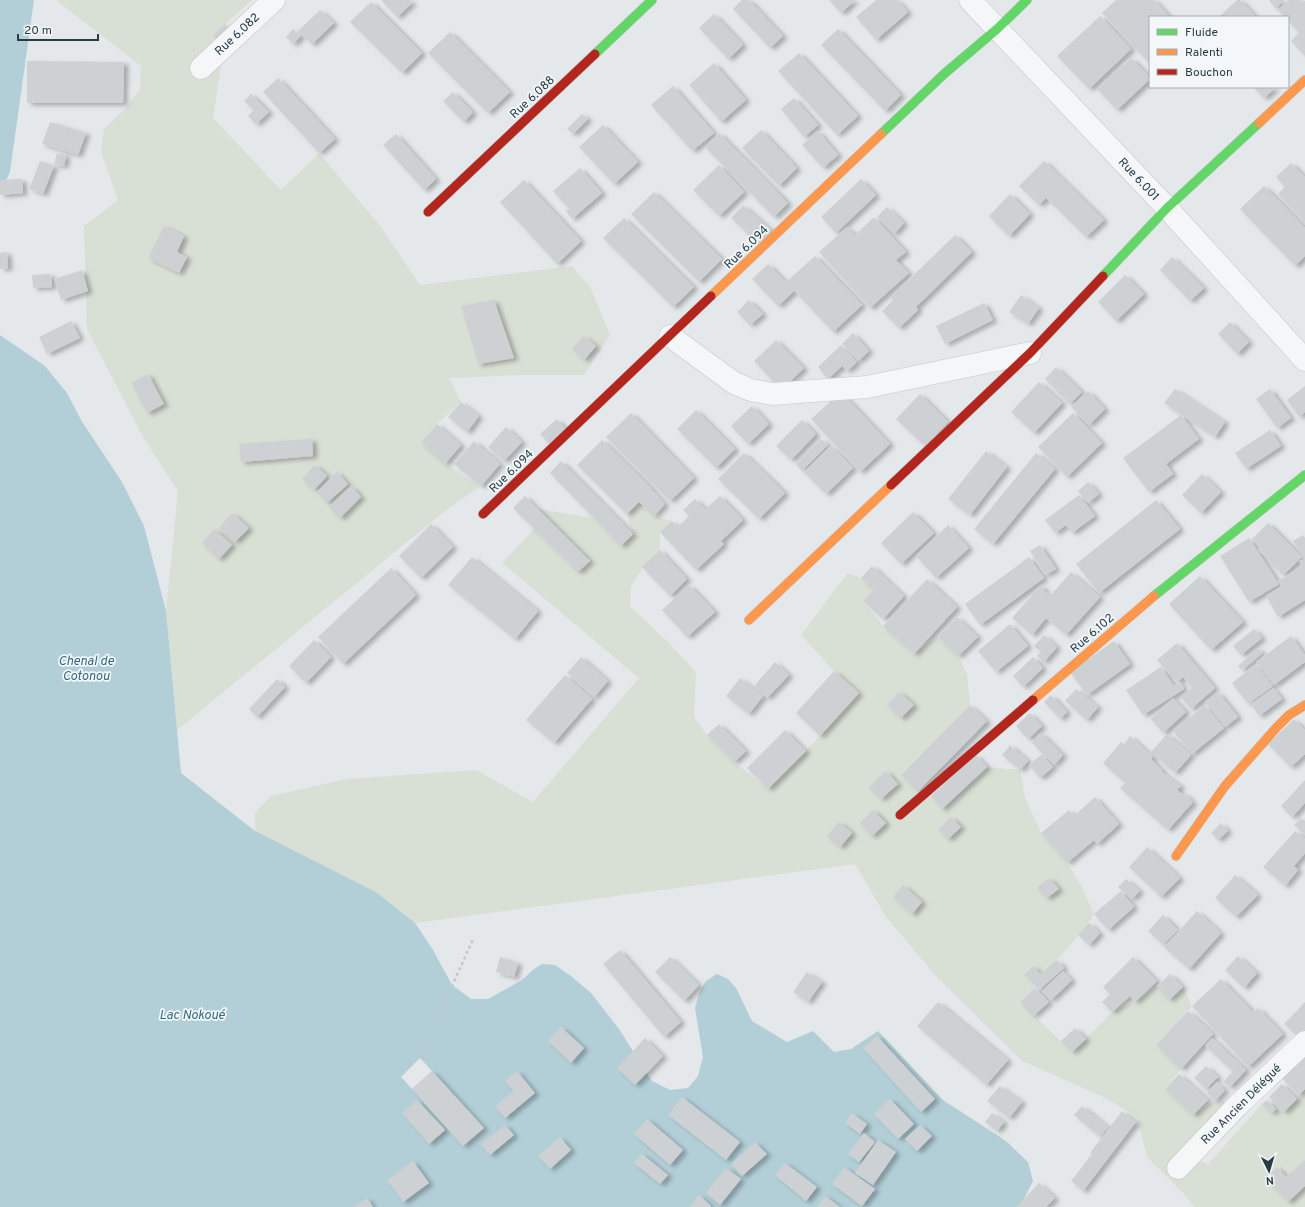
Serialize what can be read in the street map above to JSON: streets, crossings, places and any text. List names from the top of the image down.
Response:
{
  "streets": {
    "street": [
      "Rue 6.082",
      "Rue 6.088",
      "Rue 6.001",
      "Rue 6.094",
      "Rue 6.102",
      "Rue Ancien Délégué"
    ]
  },
  "crossings": [
    ["Rue 6.001", "Rue 6.094"]
  ],
  "water": ["Chenal de Cotonou", "Lac Nokoué"],
  "legend": ["Fluide", "Ralenti", "Bouchon"],
  "scale_bar": "20 m",
  "north": "bottom"
}
